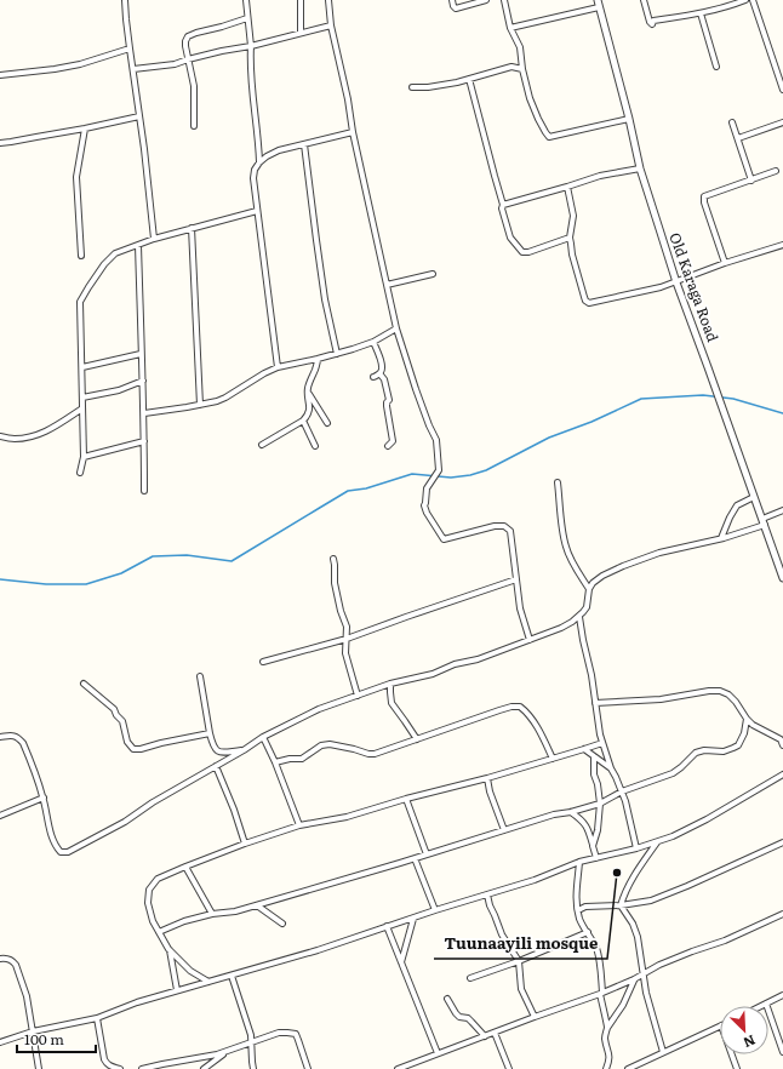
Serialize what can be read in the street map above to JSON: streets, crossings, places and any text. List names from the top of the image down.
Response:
{
  "streets": {
    "street": ["Old Karaga Road"]
  },
  "places": ["Tuunaayili mosque"],
  "scale_bar": "100 m",
  "north": "bottom right"
}
